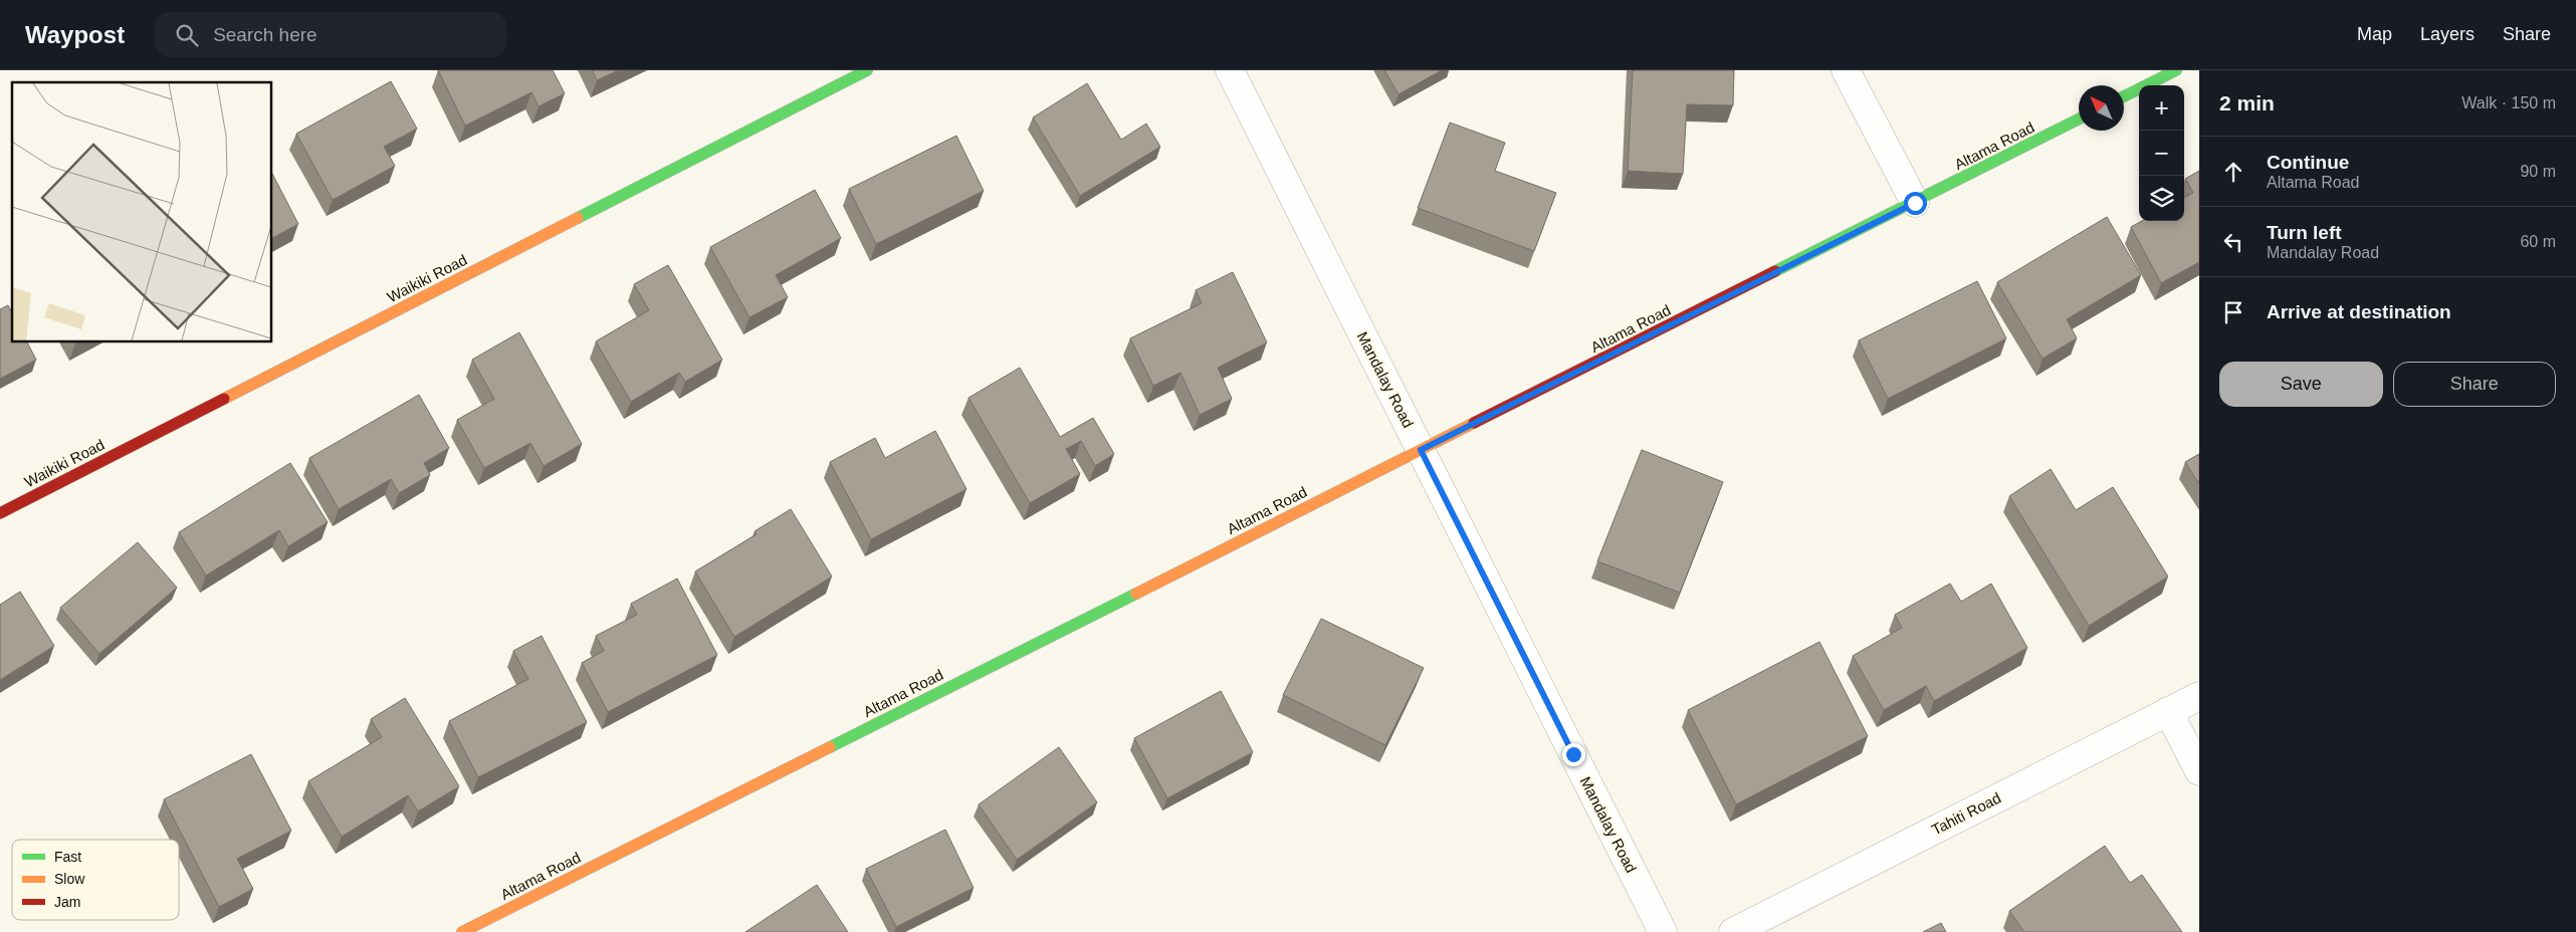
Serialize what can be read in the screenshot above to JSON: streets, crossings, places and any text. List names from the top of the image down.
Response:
{
  "streets": {
    "street": [
      "Altama Road",
      "Waikiki Road",
      "Mandalay Road",
      "Tahiti Road"
    ]
  },
  "crossings": [
    ["Altama Road", "Mandalay Road"]
  ],
  "legend": ["Fast", "Slow", "Jam"],
  "north": "top left",
  "page": {
    "header": "Waypost",
    "search": "Search here",
    "nav": ["Map", "Layers", "Share"],
    "heading": ["2 min", "Walk · 150 m"],
    "map_buttons": ["+", "−"],
    "list": [
      ["Continue", "Altama Road", "90 m"],
      ["Turn left", "Mandalay Road", "60 m"],
      "Arrive at destination"
    ],
    "buttons": ["Save", "Share"]
  }
}
